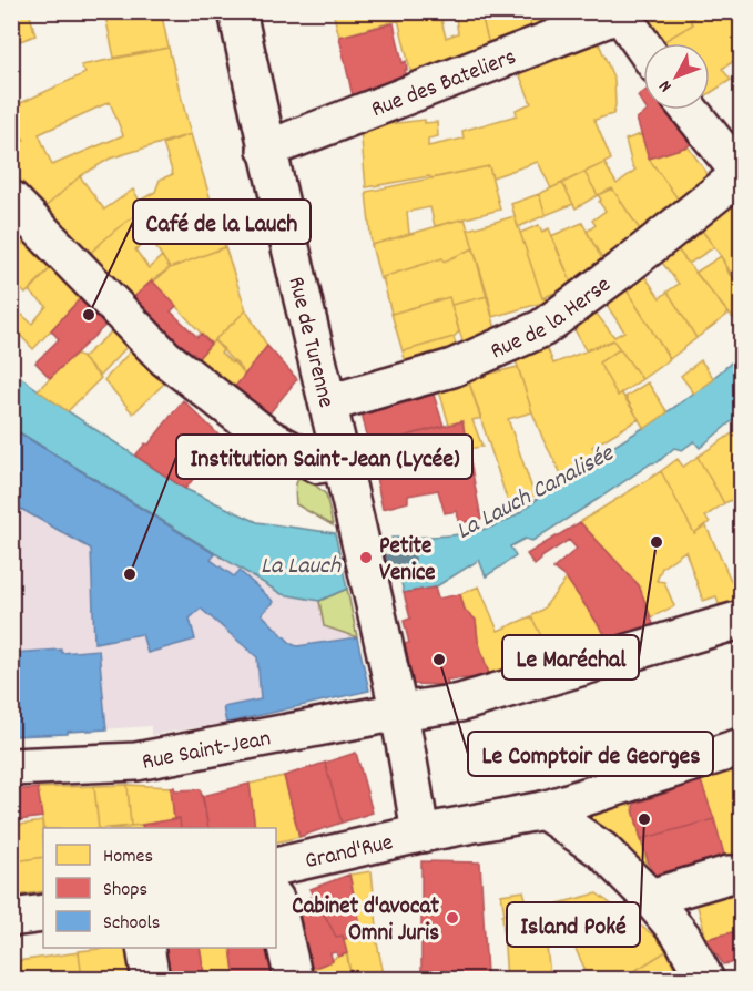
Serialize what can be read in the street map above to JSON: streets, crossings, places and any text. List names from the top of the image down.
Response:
{
  "streets": {
    "street": [
      "Rue des Bateliers",
      "Rue de la Herse",
      "Rue de Turenne",
      "Rue Saint-Jean",
      "Grand'Rue"
    ]
  },
  "crossings": [
    ["Rue des Bateliers", "Rue de Turenne"],
    ["Rue de la Herse", "Rue de Turenne"],
    ["Rue de Turenne", "Rue Saint-Jean"],
    ["Rue de Turenne", "Grand'Rue"]
  ],
  "water": ["La Lauch Canalisée", "La Lauch"],
  "places": [
    "Café de la Lauch",
    "Le Maréchal",
    "Petite Venice",
    "Institution Saint-Jean (Lycée)",
    "Le Comptoir de Georges",
    "Island Poké",
    "Cabinet d'avocat Omni Juris"
  ],
  "legend": ["Homes", "Shops", "Schools"],
  "north": "bottom left"
}
